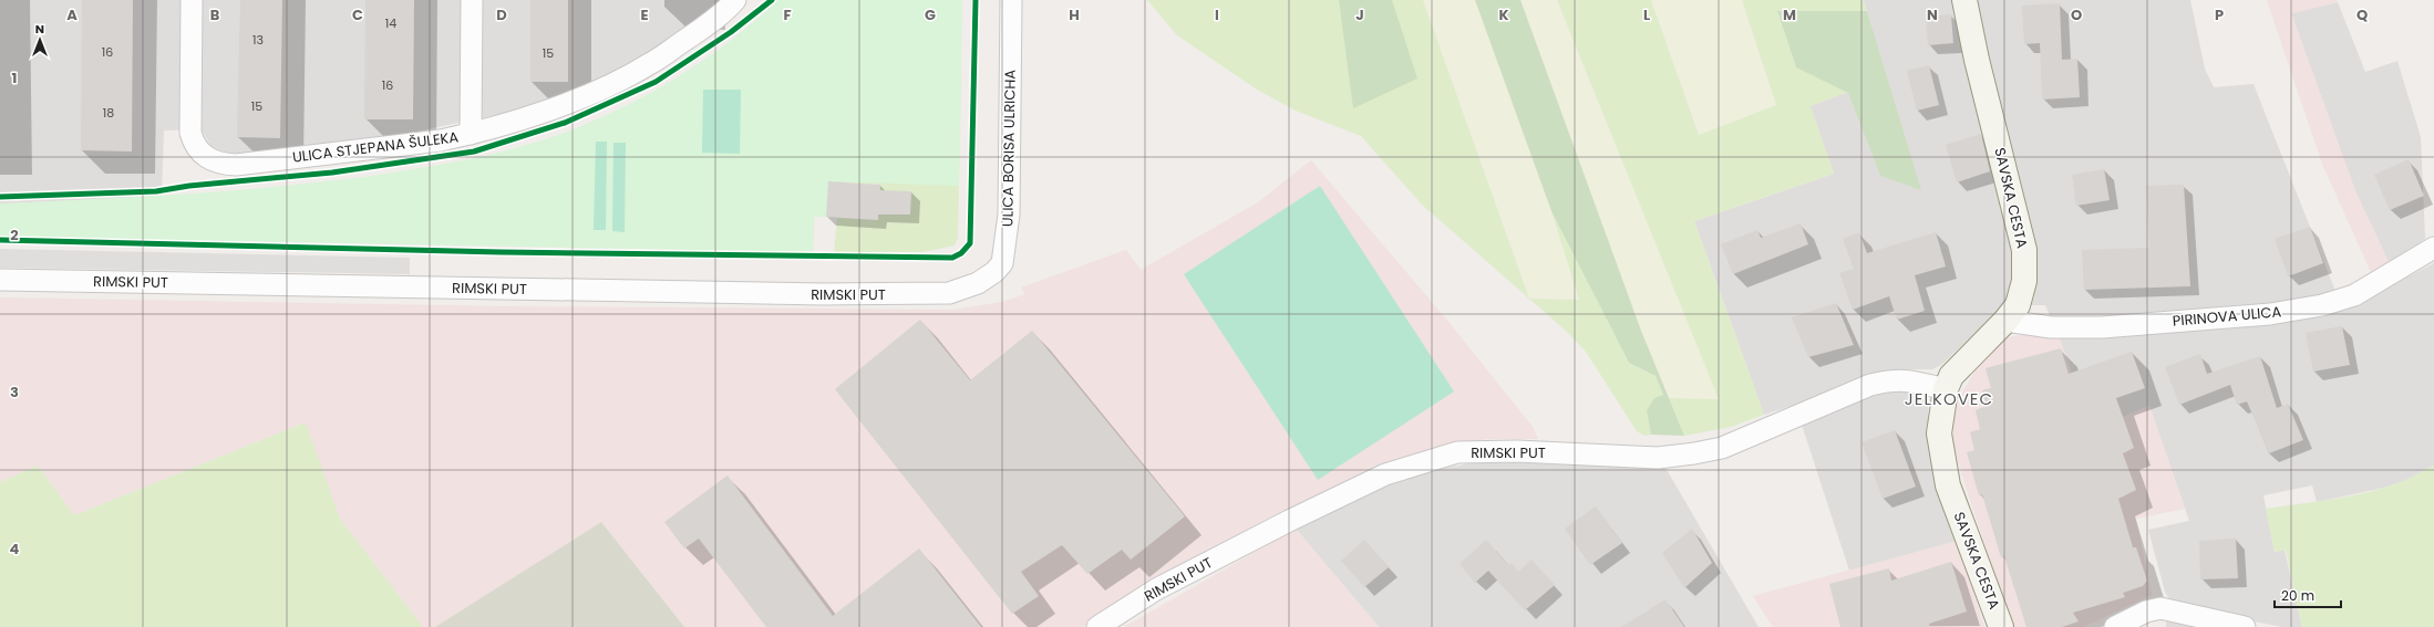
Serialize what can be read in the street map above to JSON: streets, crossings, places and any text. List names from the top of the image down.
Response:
{
  "streets": {
    "street": [
      "ULICA STJEPANA ŠULEKA",
      "ULICA BORISA ULRICHA",
      "SAVSKA CESTA",
      "RIMSKI PUT",
      "PIRINOVA ULICA"
    ]
  },
  "crossings": [
    ["ULICA BORISA ULRICHA", "RIMSKI PUT"],
    ["SAVSKA CESTA", "RIMSKI PUT"],
    ["SAVSKA CESTA", "PIRINOVA ULICA"]
  ],
  "districts": ["JELKOVEC"],
  "house_numbers": [
    "14",
    "13",
    "16",
    "15",
    "16",
    "15",
    "18"
  ],
  "scale_bar": "20 m",
  "north": "top",
  "grid": {
    "columns": [
      "A",
      "B",
      "C",
      "D",
      "E",
      "F",
      "G",
      "H",
      "I",
      "J",
      "K",
      "L",
      "M",
      "N",
      "O",
      "P",
      "Q"
    ],
    "rows": [
      "1",
      "2",
      "3",
      "4"
    ]
  }
}
